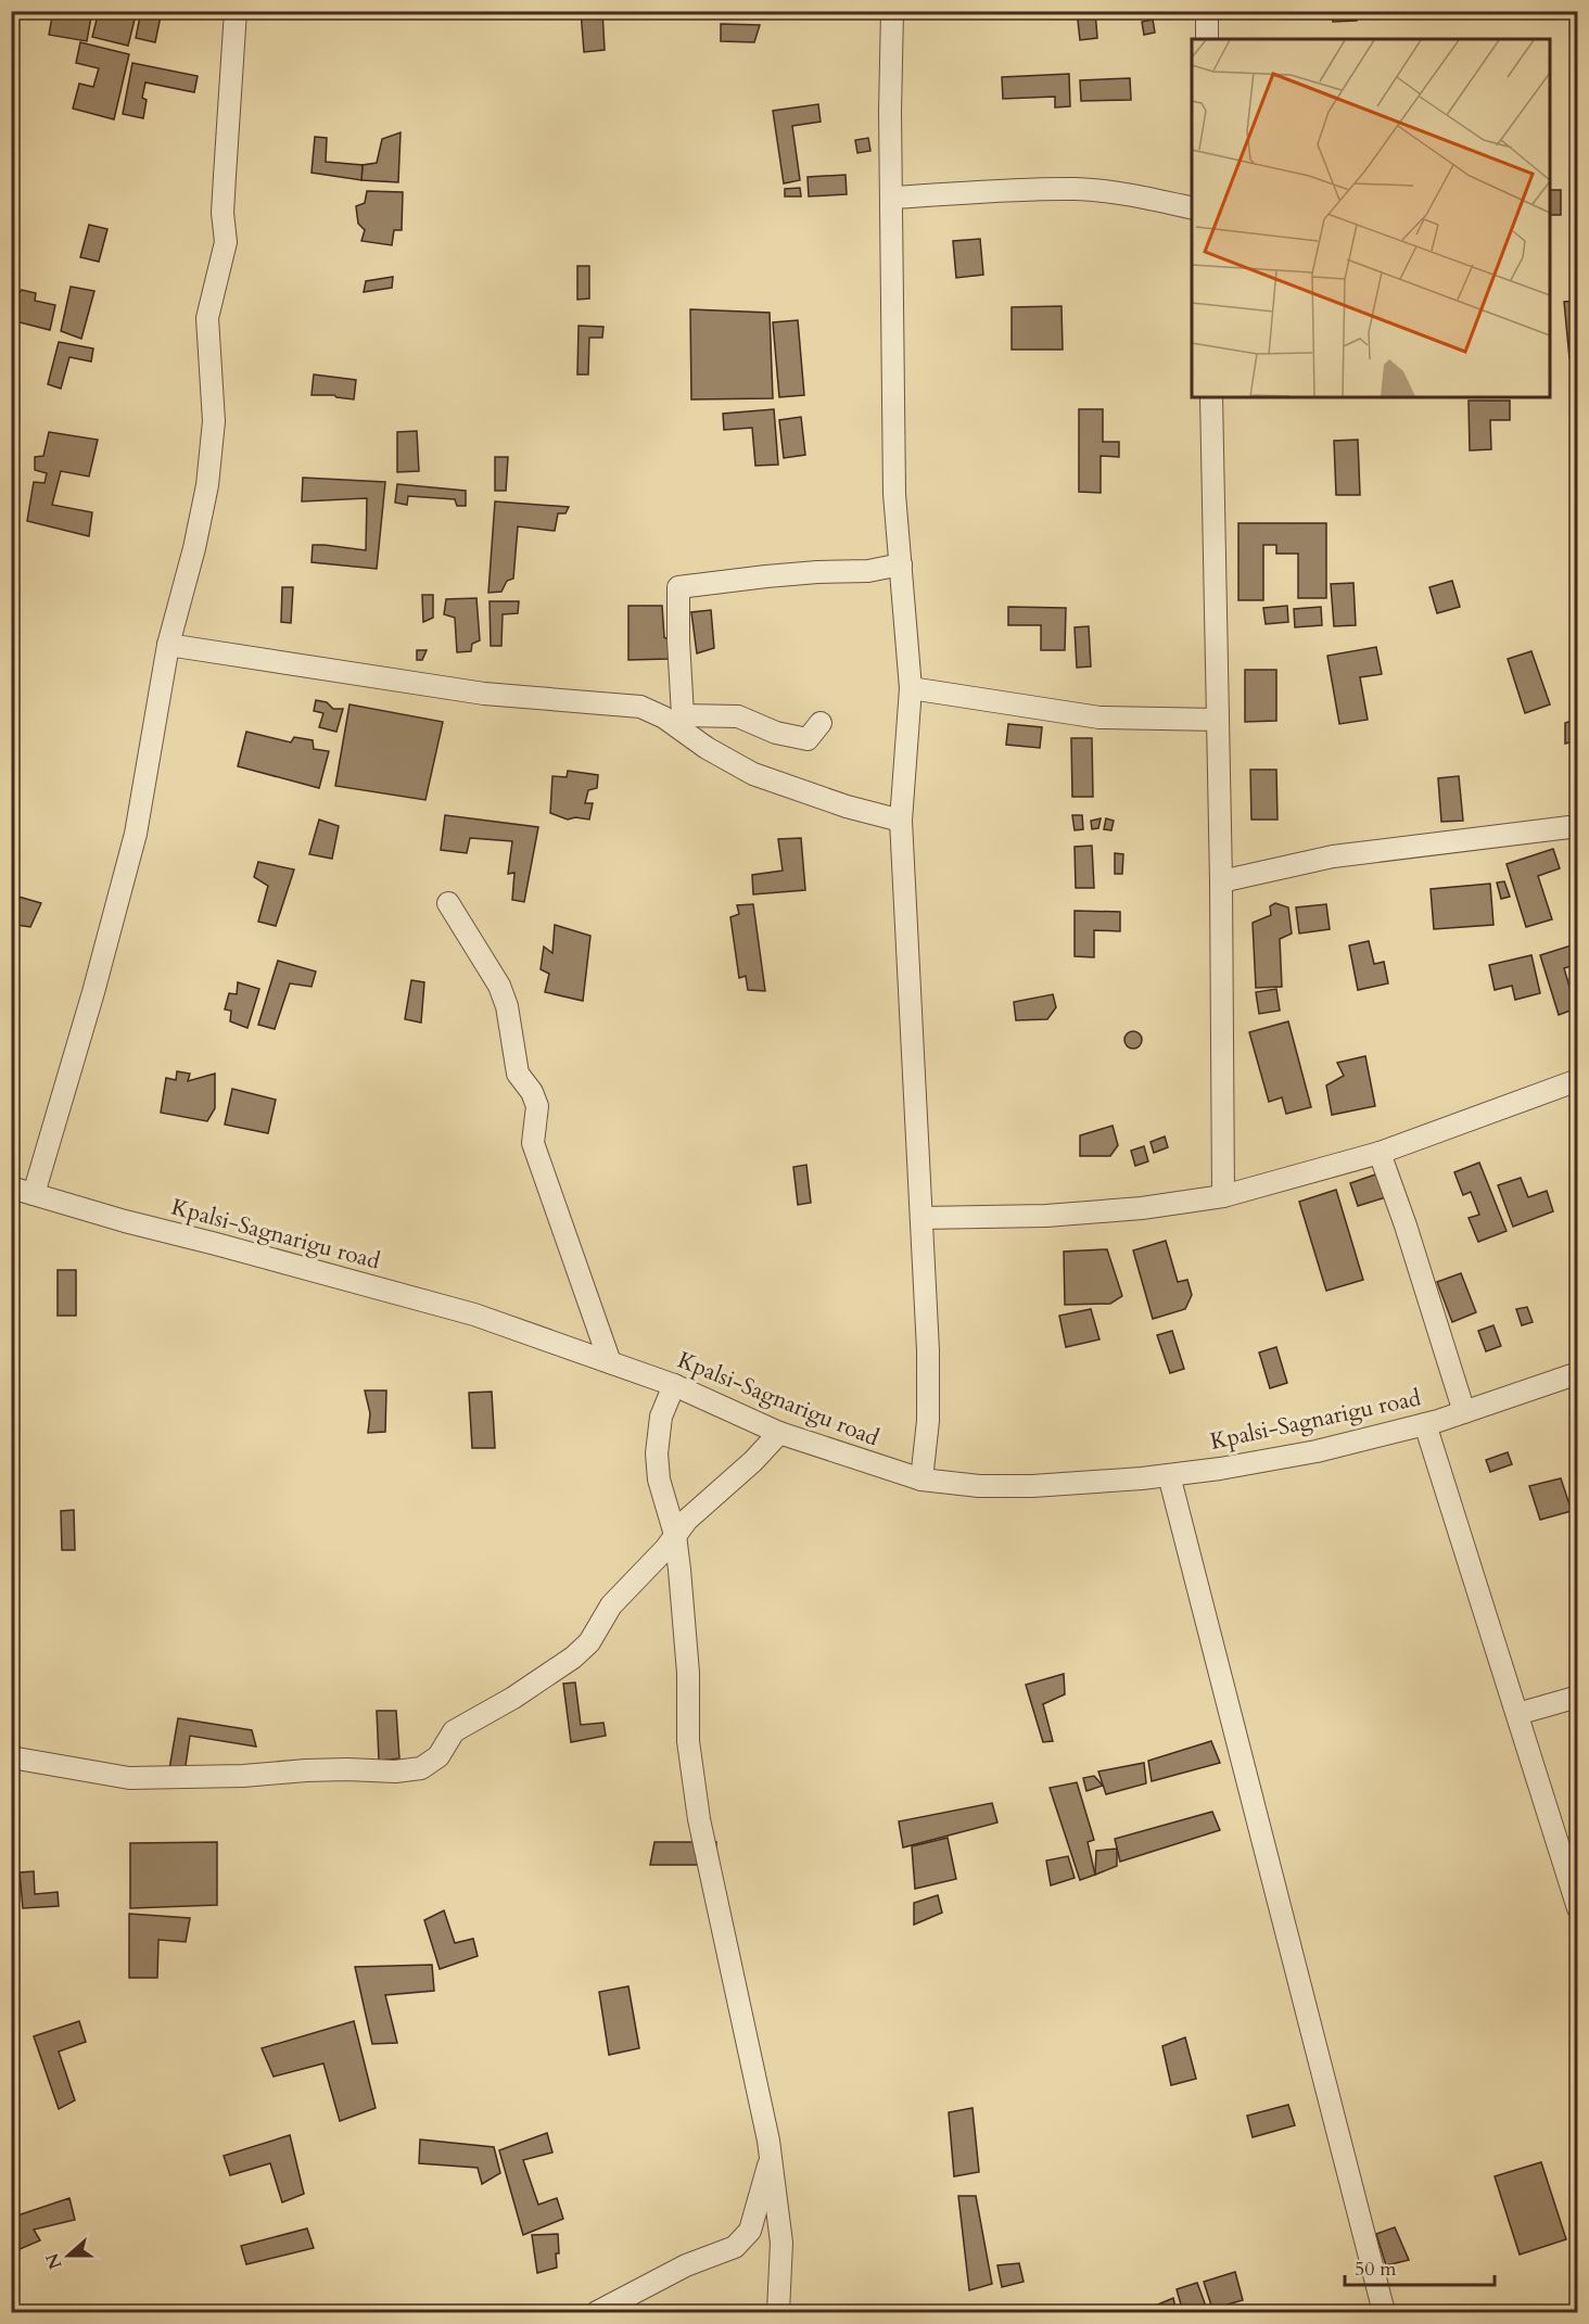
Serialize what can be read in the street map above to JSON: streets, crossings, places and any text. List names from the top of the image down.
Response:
{
  "streets": {
    "street": ["Kpalsi-Sagnarigu road"]
  },
  "scale_bar": "50 m",
  "north": "left"
}
